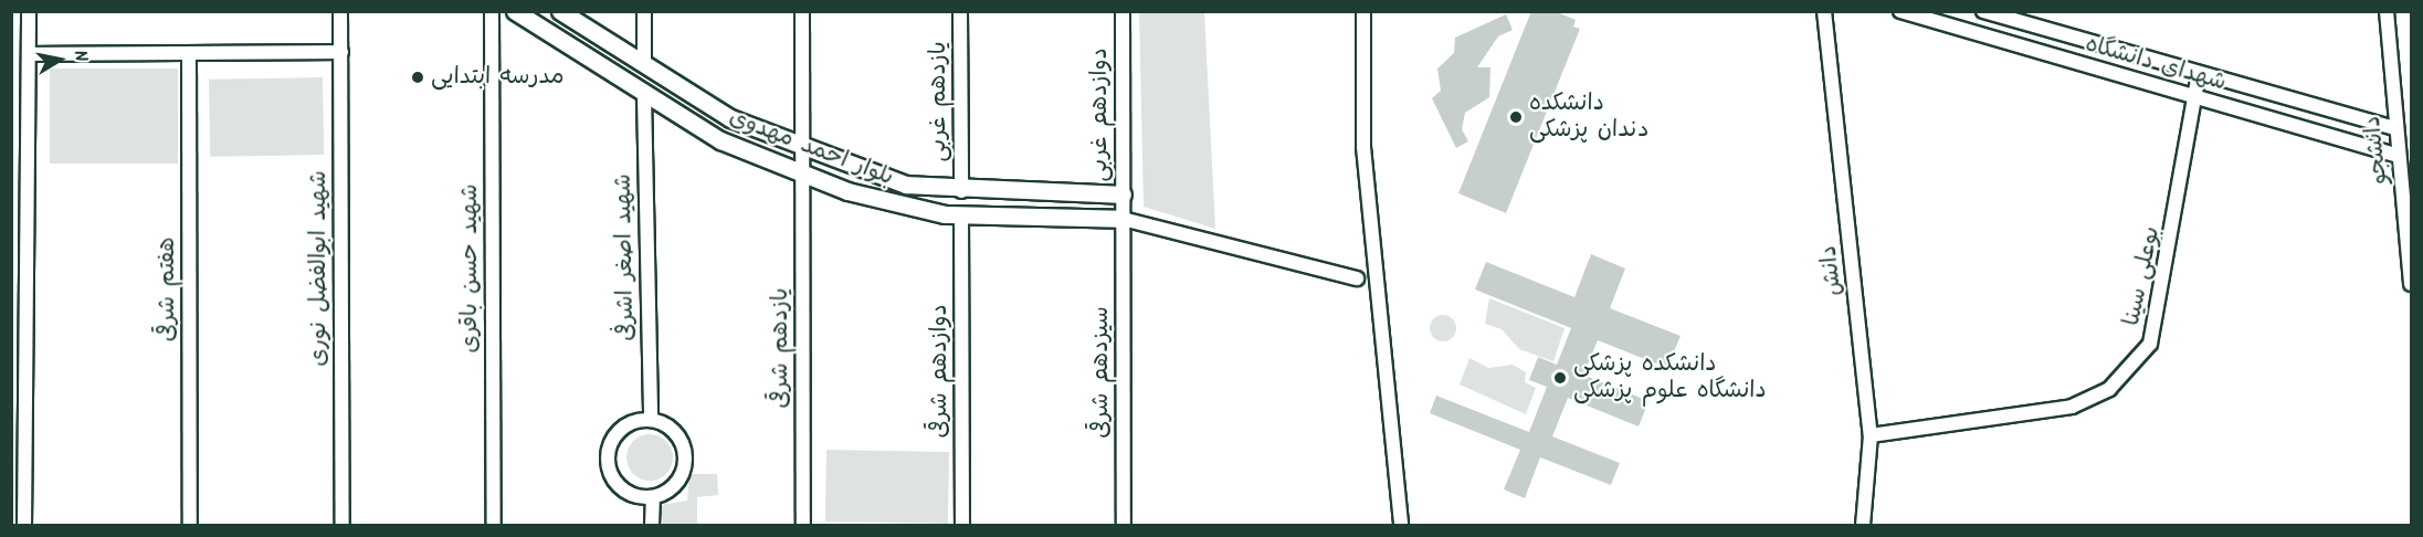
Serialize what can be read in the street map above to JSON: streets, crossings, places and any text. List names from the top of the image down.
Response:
{
  "streets": {
    "main road": ["بلوار احمد مهدوی"],
    "street": [
      "شهدای دانشگاه",
      "یازدهم غربی",
      "دوازدهم غربی",
      "دانشجو",
      "شهید اصغر اشرفی",
      "شهید ابوالفضل نوری",
      "شهید حسن باقری",
      "دانش",
      "بوعلی سینا",
      "هفتم شرقی",
      "یازدهم شرقی",
      "دوازدهم شرقی",
      "سیزدهم شرقی"
    ]
  },
  "crossings": [
    ["شهدای دانشگاه", "دانشجو"],
    ["شهدای دانشگاه", "بوعلی سینا"],
    ["یازدهم غربی", "بلوار احمد مهدوی"],
    ["دوازدهم غربی", "بلوار احمد مهدوی"],
    ["دوازدهم غربی", "سیزدهم شرقی"],
    ["بلوار احمد مهدوی", "شهید اصغر اشرفی"],
    ["بلوار احمد مهدوی", "یازدهم شرقی"],
    ["بلوار احمد مهدوی", "دوازدهم شرقی"],
    ["بلوار احمد مهدوی", "سیزدهم شرقی"],
    ["دانش", "بوعلی سینا"]
  ],
  "places": ["مدرسه ابتدایی", "دانشکده دندان پزشکی", "دانشکده پزشکی دانشگاه علوم پزشکی"],
  "north": "right"
}
